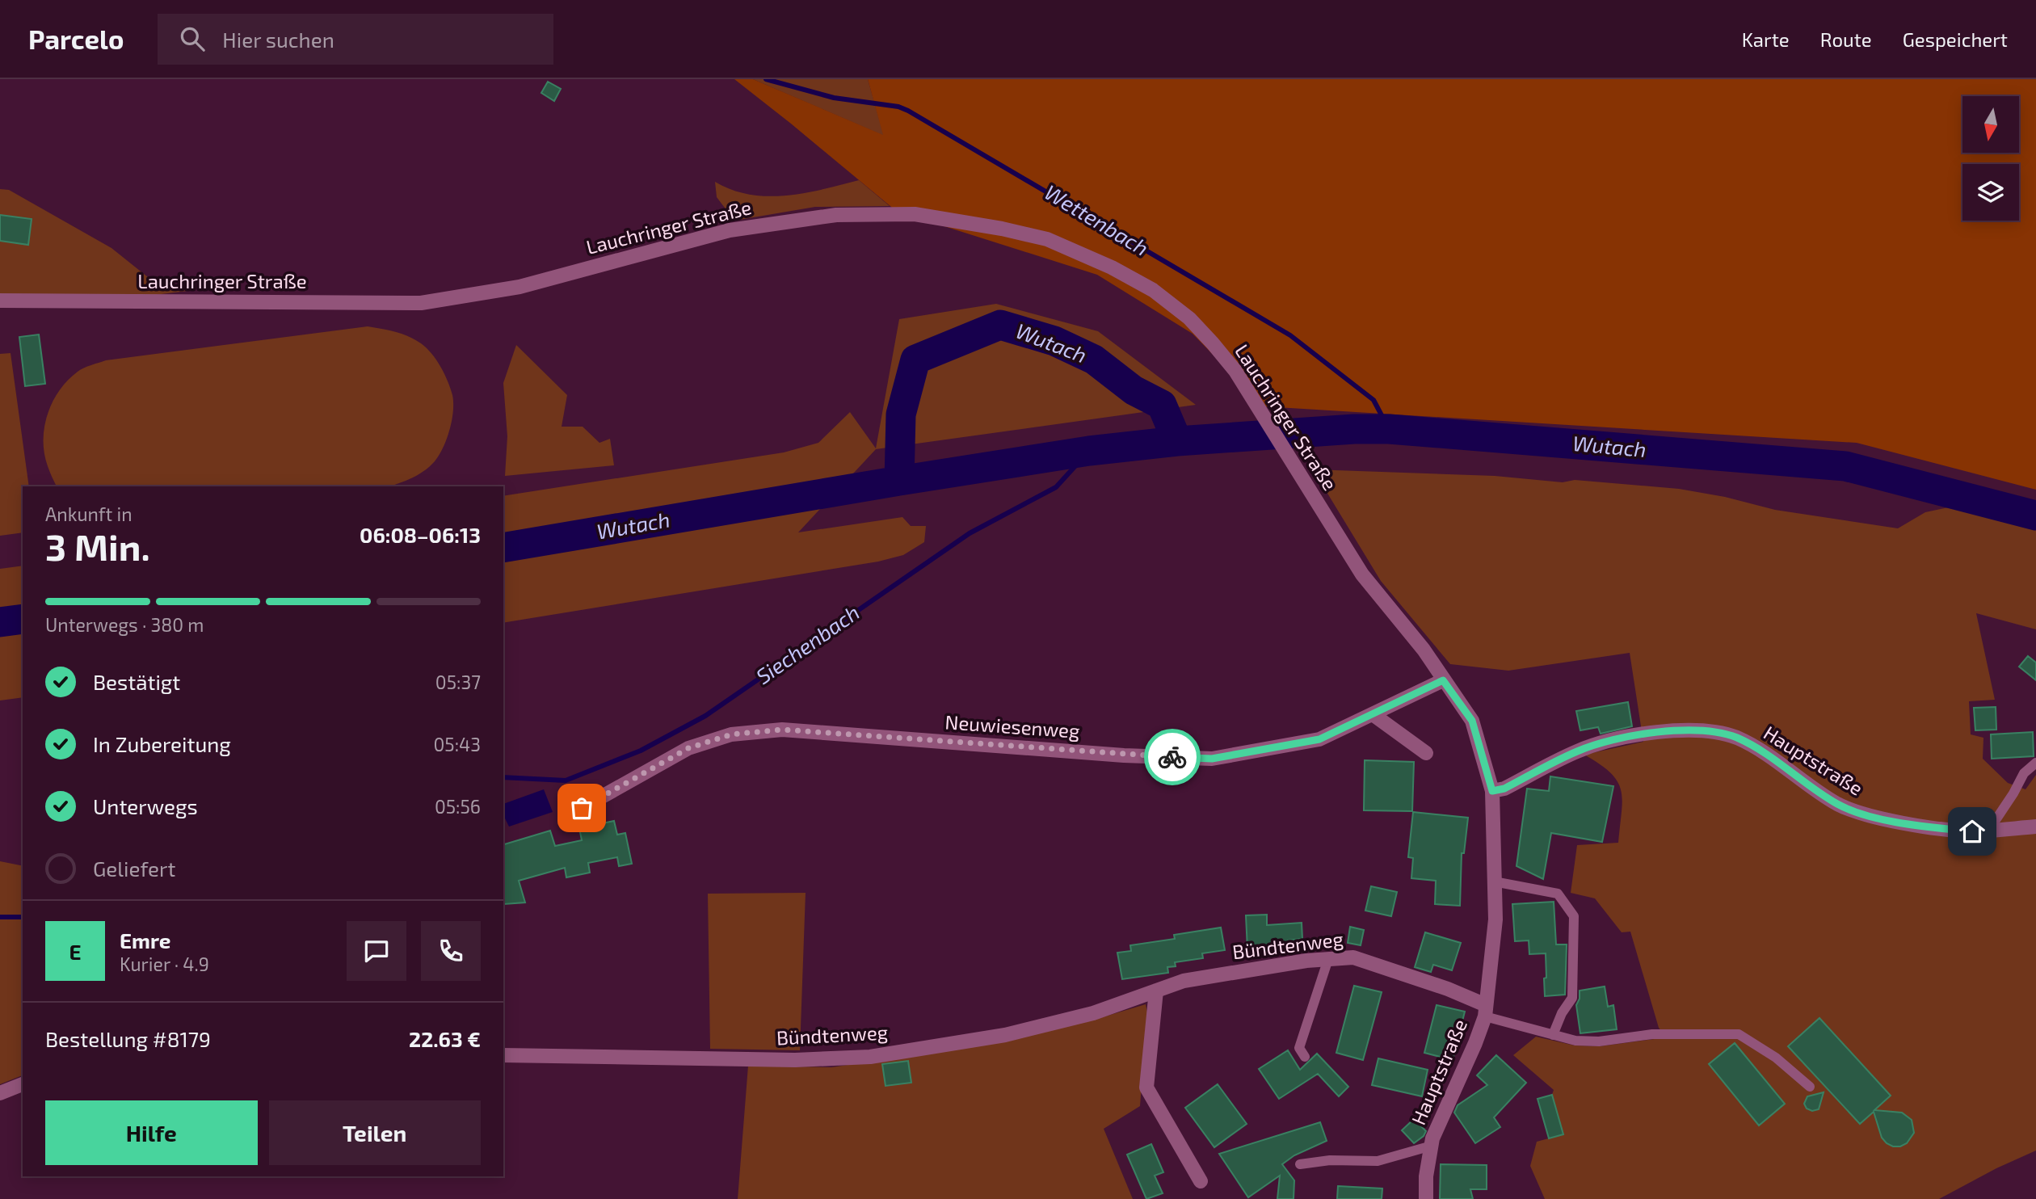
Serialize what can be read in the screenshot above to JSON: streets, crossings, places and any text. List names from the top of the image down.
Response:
{
  "streets": {
    "street": [
      "Lauchringer Straße",
      "Neuwiesenweg",
      "Hauptstraße",
      "Bündtenweg"
    ]
  },
  "crossings": [
    ["Lauchringer Straße", "Neuwiesenweg"],
    ["Lauchringer Straße", "Hauptstraße"],
    ["Neuwiesenweg", "Hauptstraße"],
    ["Hauptstraße", "Bündtenweg"]
  ],
  "water": ["Wettenbach", "Wutach", "Siechenbach"],
  "north": "bottom",
  "page": {
    "header": "Parcelo",
    "search": "Hier suchen",
    "nav": ["Karte", "Route", "Gespeichert"],
    "heading": ["3 Min.", "Ankunft in", "06:08–06:13"],
    "panel": [
      "Emre",
      "Kurier · 4.9",
      "Bestellung #8179",
      "22.63 €"
    ],
    "bar": "Unterwegs · 380 m",
    "list": [
      ["Bestätigt", "05:37"],
      ["In Zubereitung", "05:43"],
      ["Unterwegs", "05:56"],
      "Geliefert"
    ],
    "round": "E",
    "buttons": ["Hilfe", "Teilen"]
  }
}
